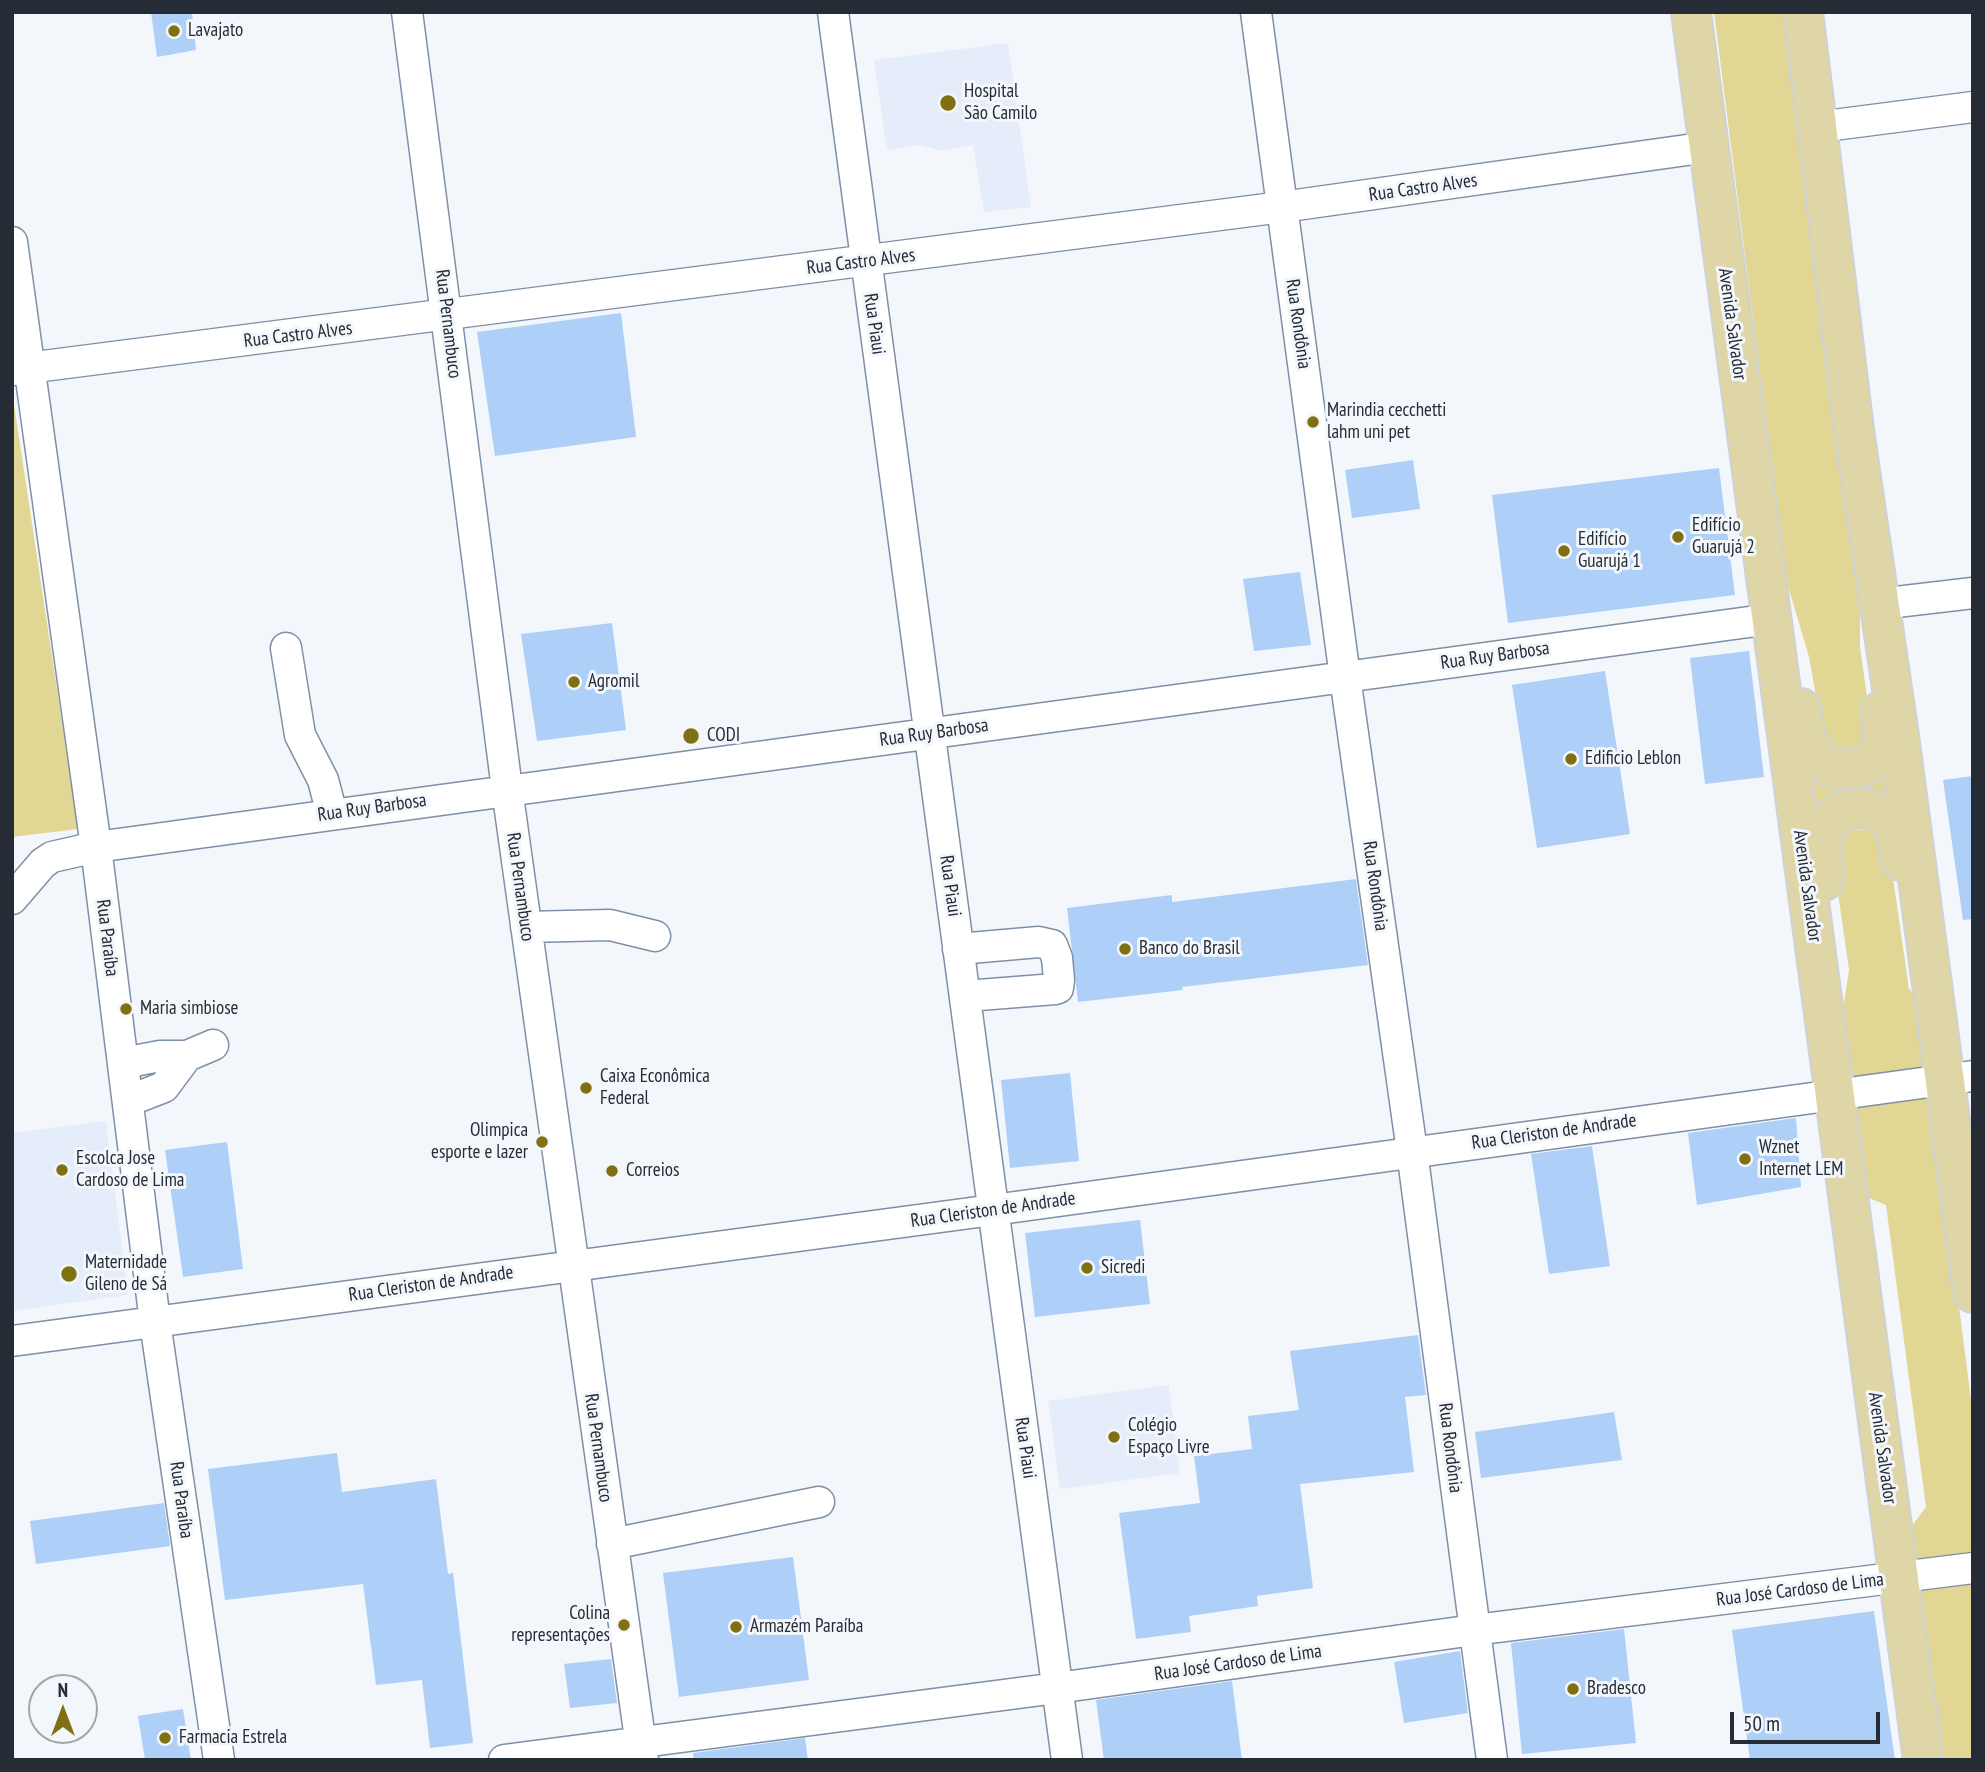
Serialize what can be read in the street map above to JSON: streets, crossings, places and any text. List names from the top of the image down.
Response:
{
  "streets": {
    "main road": ["Avenida Salvador"],
    "street": [
      "Rua Castro Alves",
      "Rua Pernambuco",
      "Rua Piaui",
      "Rua Rondônia",
      "Rua Ruy Barbosa",
      "Rua Paraíba",
      "Rua Cleriston de Andrade",
      "Rua José Cardoso de Lima"
    ]
  },
  "crossings": [
    ["Rua Castro Alves", "Rua Pernambuco"],
    ["Rua Castro Alves", "Rua Piaui"],
    ["Rua Castro Alves", "Rua Rondônia"],
    ["Rua Castro Alves", "Avenida Salvador"],
    ["Rua Castro Alves", "Rua Paraíba"],
    ["Rua Pernambuco", "Rua Ruy Barbosa"],
    ["Rua Pernambuco", "Rua Cleriston de Andrade"],
    ["Rua Pernambuco", "Rua José Cardoso de Lima"],
    ["Rua Piaui", "Rua Ruy Barbosa"],
    ["Rua Piaui", "Rua Cleriston de Andrade"],
    ["Rua Piaui", "Rua José Cardoso de Lima"],
    ["Rua Rondônia", "Rua Ruy Barbosa"],
    ["Rua Rondônia", "Rua Cleriston de Andrade"],
    ["Rua Rondônia", "Rua José Cardoso de Lima"],
    ["Avenida Salvador", "Rua Ruy Barbosa"],
    ["Avenida Salvador", "Rua Cleriston de Andrade"],
    ["Avenida Salvador", "Rua José Cardoso de Lima"],
    ["Rua Ruy Barbosa", "Rua Paraíba"],
    ["Rua Paraíba", "Rua Cleriston de Andrade"]
  ],
  "places": [
    "Lavajato",
    "Hospital São Camilo",
    "Marindia cecchetti lahm uni pet",
    "Edifício Guarujá 2",
    "Edifício Guarujá 1",
    "Agromil",
    "CODI",
    "Edificio Leblon",
    "Banco do Brasil",
    "Maria simbiose",
    "Caixa Econômica Federal",
    "Olimpica esporte e lazer",
    "Wznet Internet LEM",
    "Escolca Jose Cardoso de Lima",
    "Correios",
    "Sicredi",
    "Maternidade Gileno de Sá",
    "Colégio Espaço Livre",
    "Colina representações",
    "Armazém Paraíba",
    "Bradesco",
    "Farmacia Estrela"
  ],
  "scale_bar": "50 m",
  "north": "top"
}
